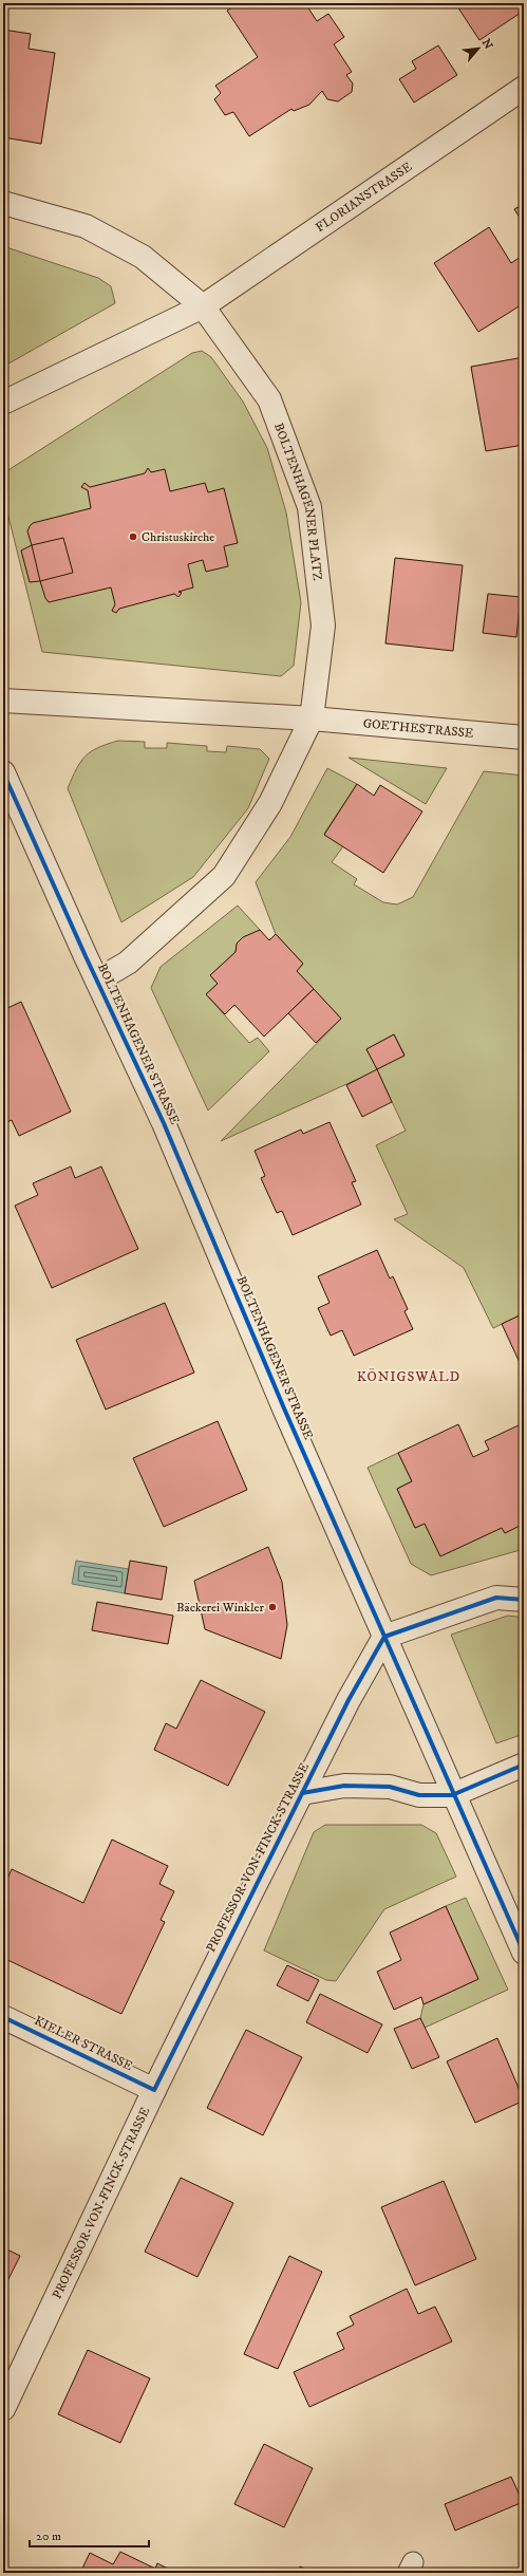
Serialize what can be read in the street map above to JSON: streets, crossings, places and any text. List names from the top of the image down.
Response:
{
  "streets": {
    "street": [
      "FLORIANSTRASSE",
      "BOLTENHAGENER PLATZ",
      "GOETHESTRASSE",
      "BOLTENHAGENER STRASSE",
      "PROFESSOR-VON-FINCK-STRASSE",
      "KIELER STRASSE"
    ]
  },
  "crossings": [
    ["FLORIANSTRASSE", "BOLTENHAGENER PLATZ"],
    ["BOLTENHAGENER PLATZ", "GOETHESTRASSE"],
    ["BOLTENHAGENER PLATZ", "BOLTENHAGENER STRASSE"],
    ["BOLTENHAGENER STRASSE", "PROFESSOR-VON-FINCK-STRASSE"],
    ["PROFESSOR-VON-FINCK-STRASSE", "KIELER STRASSE"]
  ],
  "districts": ["KÖNIGSWALD"],
  "places": ["Christuskirche", "Bäckerei Winkler"],
  "scale_bar": "20 m",
  "north": "top right"
}
